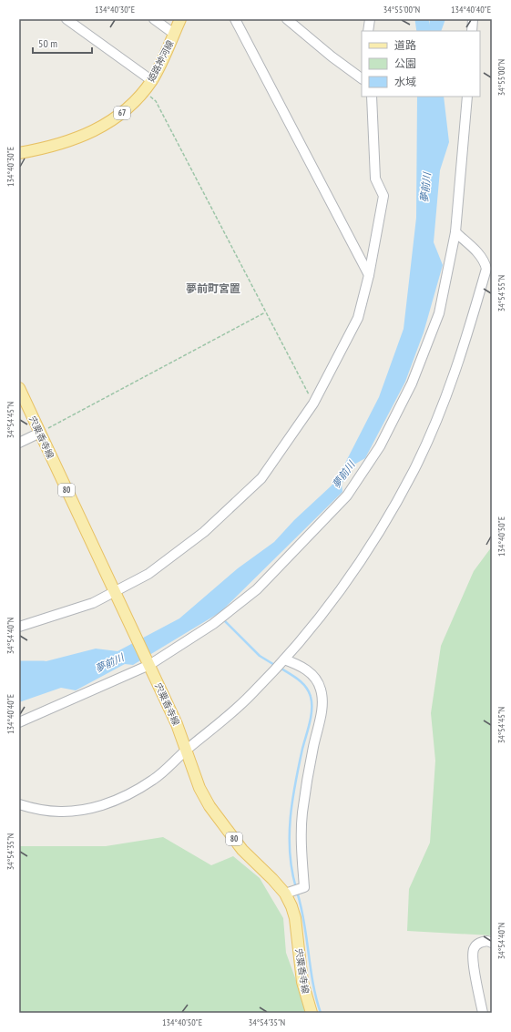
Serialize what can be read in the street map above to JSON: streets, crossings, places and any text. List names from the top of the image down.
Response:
{
  "streets": {
    "main road": [
      "姫路神河線",
      "67",
      "宍粟香寺線",
      "80"
    ]
  },
  "districts": ["夢前町宮置"],
  "water": ["夢前川"],
  "legend": ["道路", "公園", "水域"],
  "scale_bar": "50 m",
  "coordinates": [
    "134°40'30\"E",
    "34°55'00\"N",
    "134°40'40\"E",
    "34°54'55\"N",
    "34°54'45\"N",
    "134°40'50\"E",
    "34°54'40\"N",
    "34°54'35\"N"
  ]
}
